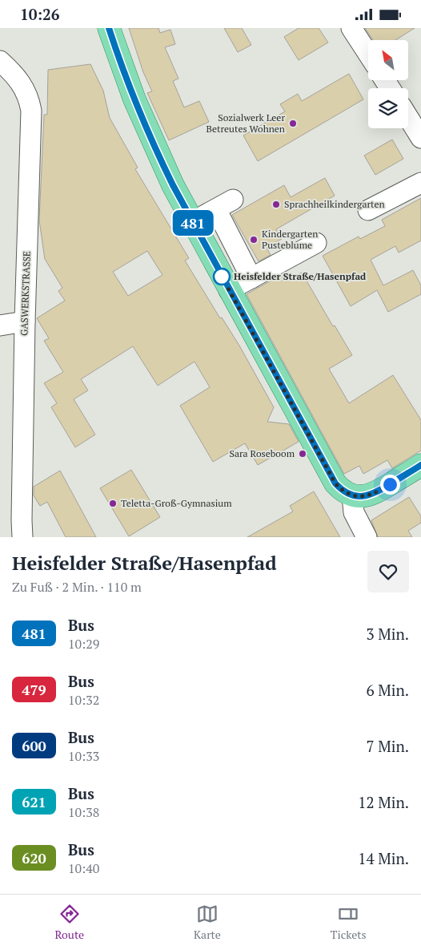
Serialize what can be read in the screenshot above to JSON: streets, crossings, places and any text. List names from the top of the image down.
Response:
{
  "streets": {
    "street": ["GASWERKSTRASSE"]
  },
  "places": [
    "Sozialwerk Leer Betreutes Wohnen",
    "Sprachheilkindergarten",
    "Kindergarten Pusteblume",
    "Heisfelder Straße/Hasenpfad",
    "Sara Roseboom",
    "Teletta-Groß-Gymnasium"
  ],
  "lines": ["bus line 481"],
  "north": "top left",
  "page": {
    "status": "10:26",
    "on_map": "481",
    "heading": ["Heisfelder Straße/Hasenpfad", "Zu Fuß · 2 Min. · 110 m"],
    "list": [
      {
        "mark": "481",
        "name": "Bus",
        "note": "10:29",
        "value": "3 Min."
      },
      {
        "mark": "479",
        "name": "Bus",
        "note": "10:32",
        "value": "6 Min."
      },
      {
        "mark": "600",
        "name": "Bus",
        "note": "10:33",
        "value": "7 Min."
      },
      {
        "mark": "621",
        "name": "Bus",
        "note": "10:38",
        "value": "12 Min."
      },
      {
        "mark": "620",
        "name": "Bus",
        "note": "10:40",
        "value": "14 Min."
      }
    ],
    "tabs": ["Route", "Karte", "Tickets"]
  }
}
